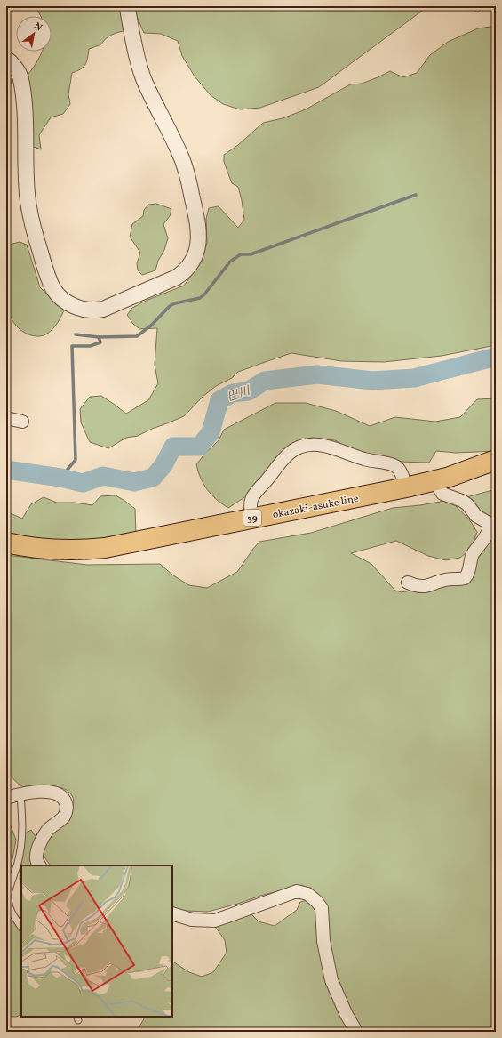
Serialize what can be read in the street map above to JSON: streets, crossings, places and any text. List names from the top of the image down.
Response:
{
  "streets": {
    "main road": ["okazaki-asuke line", "39"]
  },
  "water": ["巴川"],
  "north": "top right"
}
